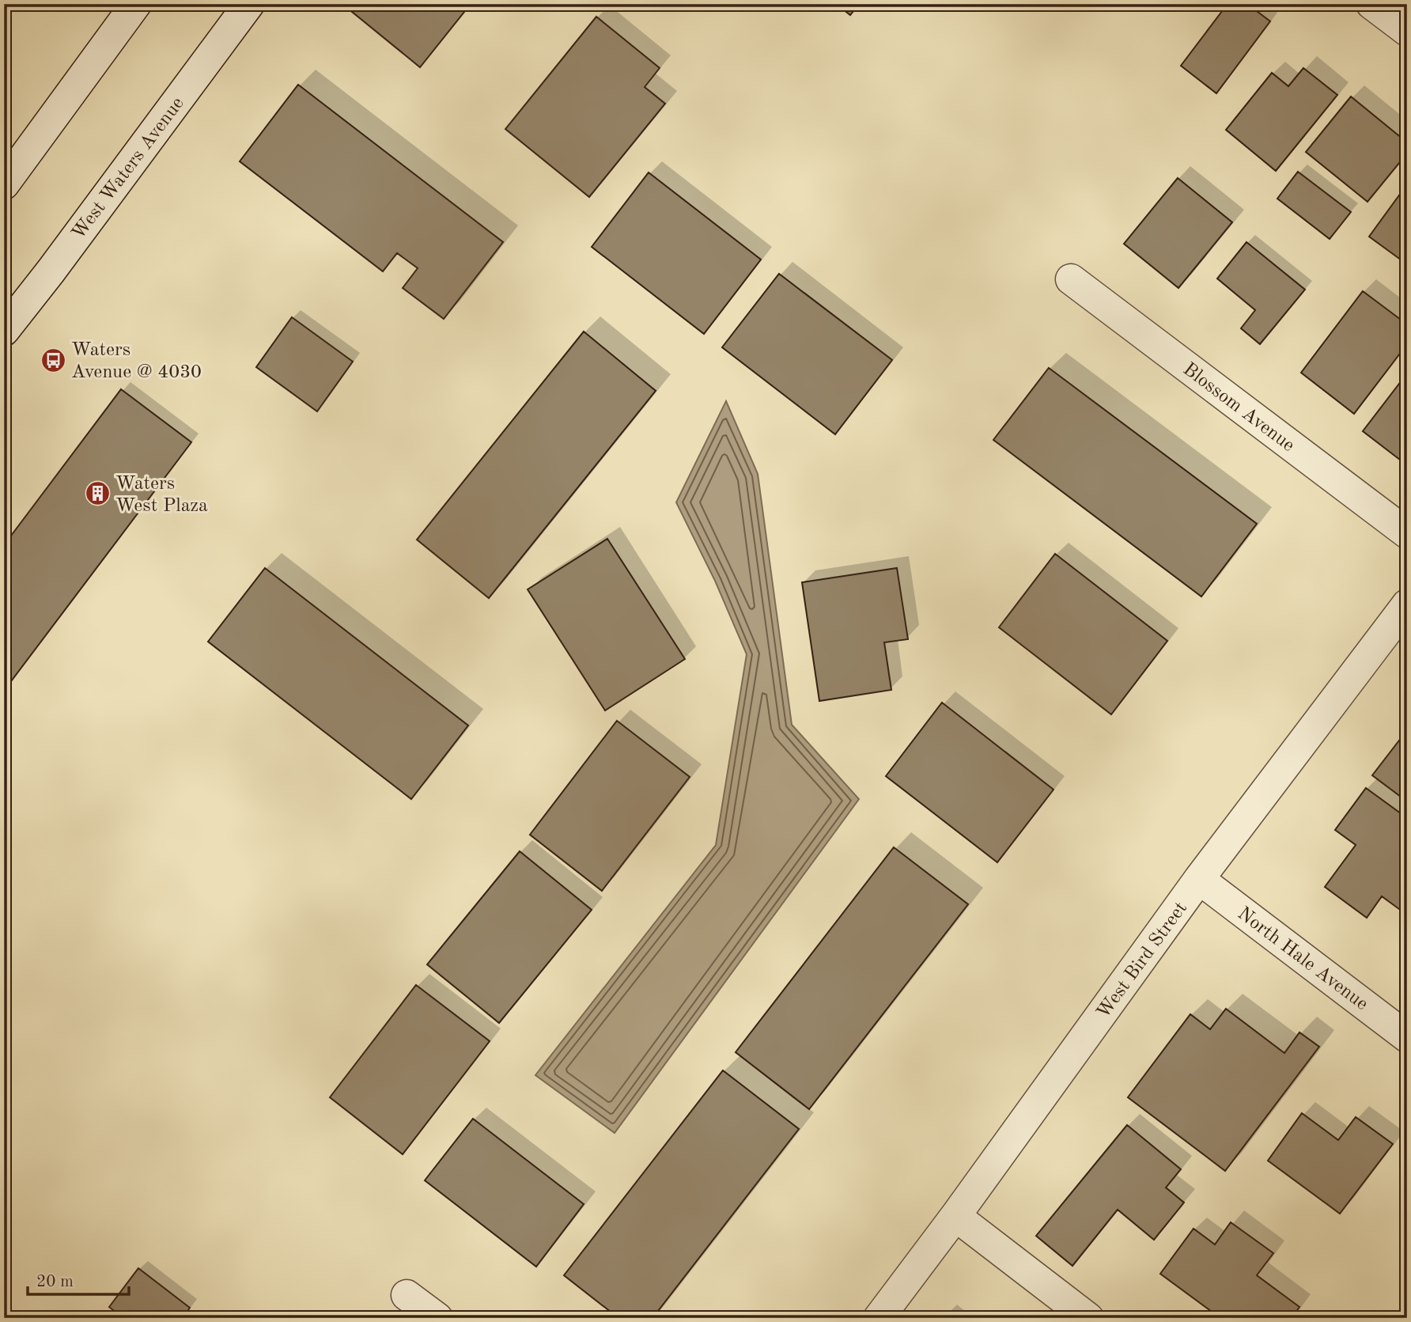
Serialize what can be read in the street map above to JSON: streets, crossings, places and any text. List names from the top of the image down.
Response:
{
  "streets": {
    "street": [
      "West Waters Avenue",
      "Blossom Avenue",
      "North Hale Avenue",
      "West Bird Street"
    ]
  },
  "crossings": [
    ["North Hale Avenue", "West Bird Street"]
  ],
  "places": {
    "bus stop": ["Waters Avenue @ 4030"],
    "building": ["Waters West Plaza"]
  },
  "scale_bar": "20 m"
}
